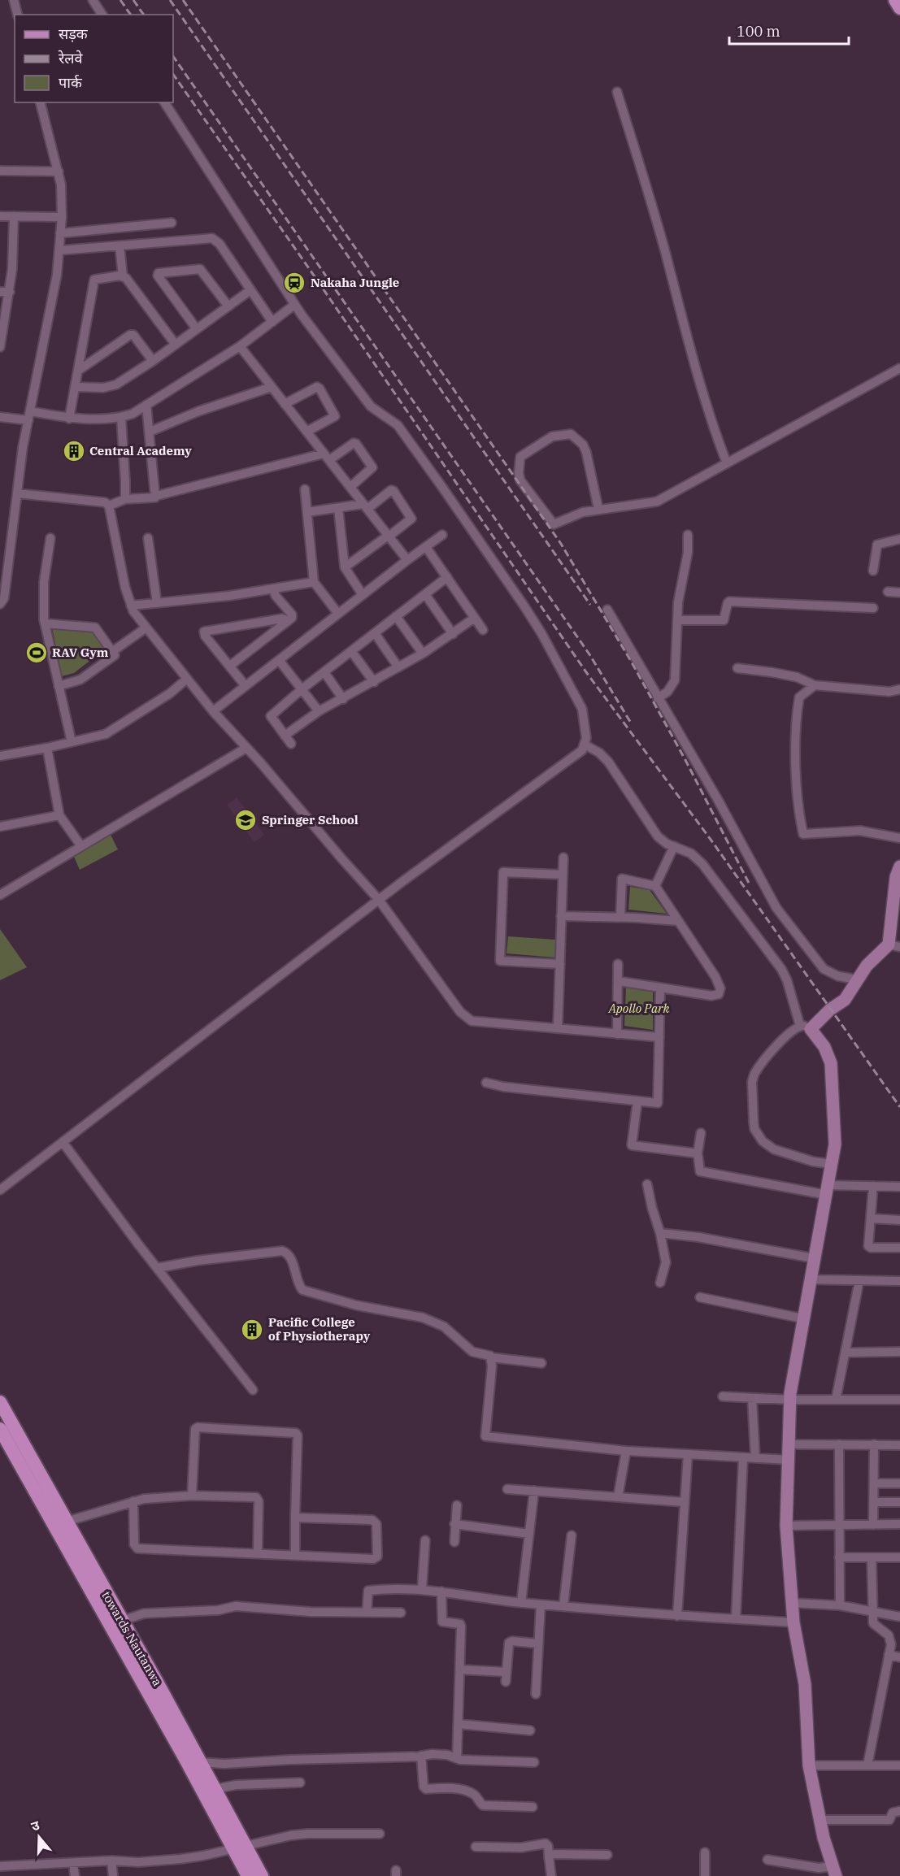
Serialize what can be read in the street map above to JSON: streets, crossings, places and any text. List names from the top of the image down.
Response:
{
  "streets": {
    "main road": ["towards Nautanwa"]
  },
  "parks": ["Apollo Park"],
  "places": {
    "station": ["Nakaha Jungle"],
    "building": ["Central Academy", "Pacific College of Physiotherapy"],
    "sports": ["RAV Gym"],
    "school or university": ["Springer School"]
  },
  "legend": ["सड़क", "रेलवे", "पार्क"],
  "scale_bar": "100 m",
  "north": "top"
}
